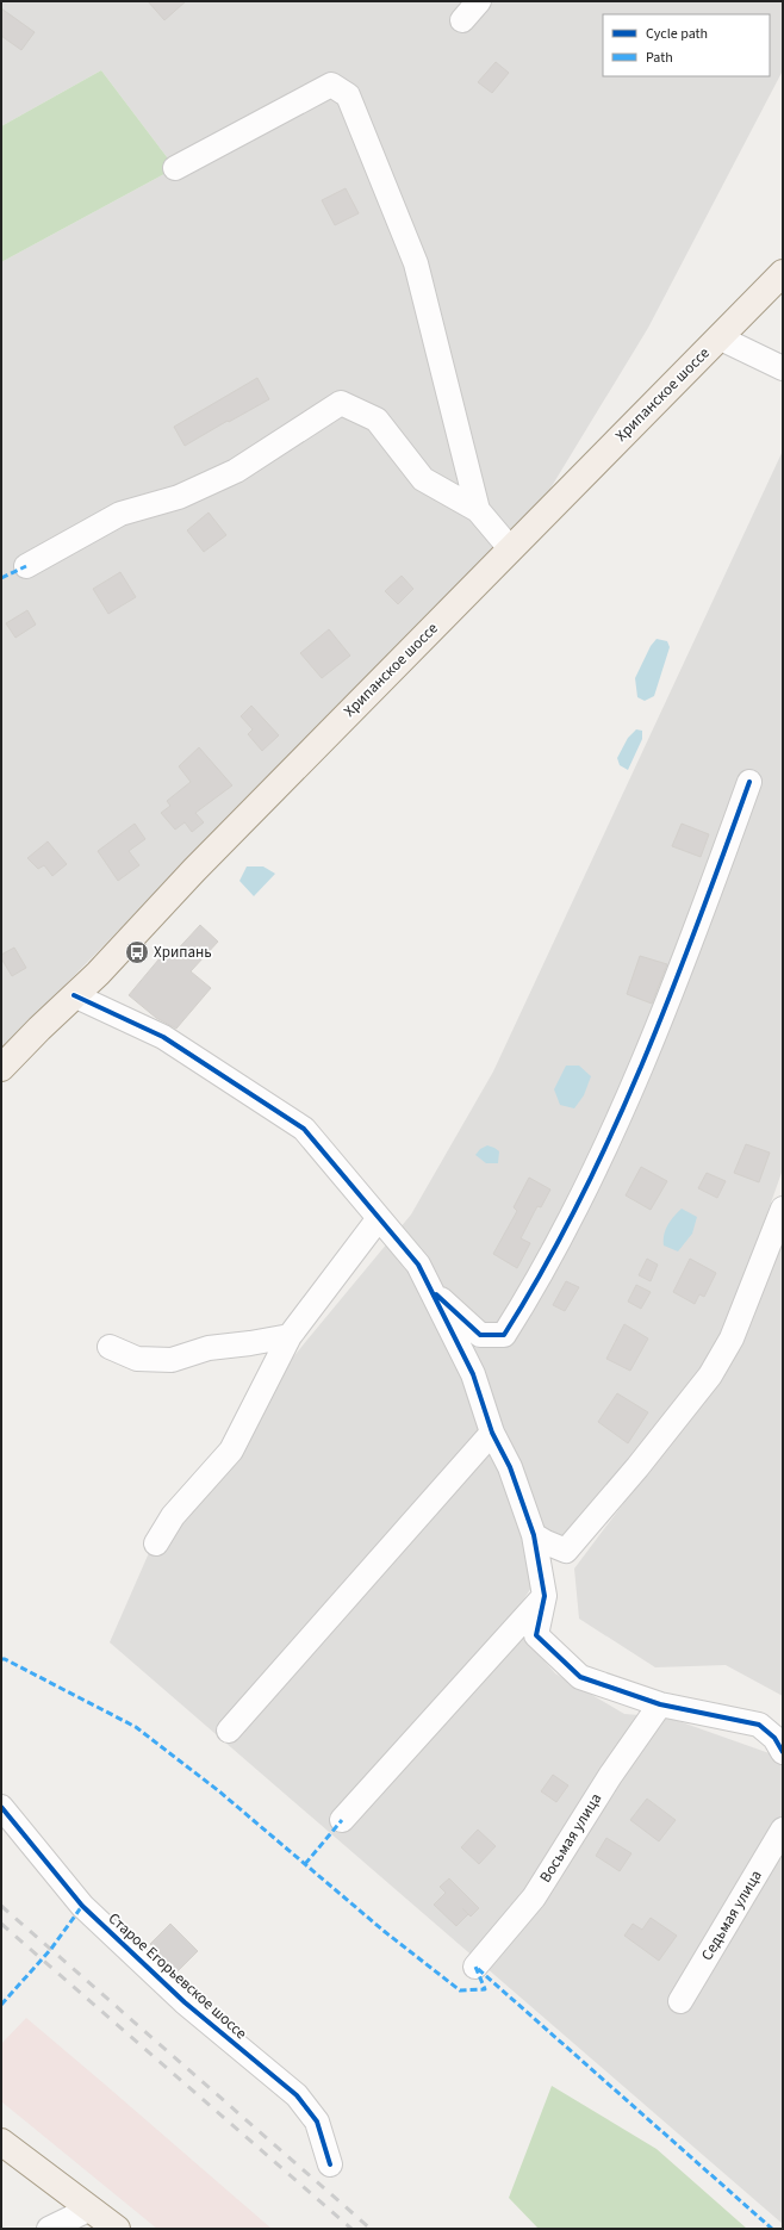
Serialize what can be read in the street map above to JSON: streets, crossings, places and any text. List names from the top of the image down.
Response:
{
  "streets": {
    "main road": ["Хрипанское шоссе"],
    "street": ["Восьмая улица", "Седьмая улица", "Старое Егорьевское шоссе"]
  },
  "places": {
    "bus stop": ["Хрипань"]
  },
  "legend": ["Cycle path", "Path"]
}
